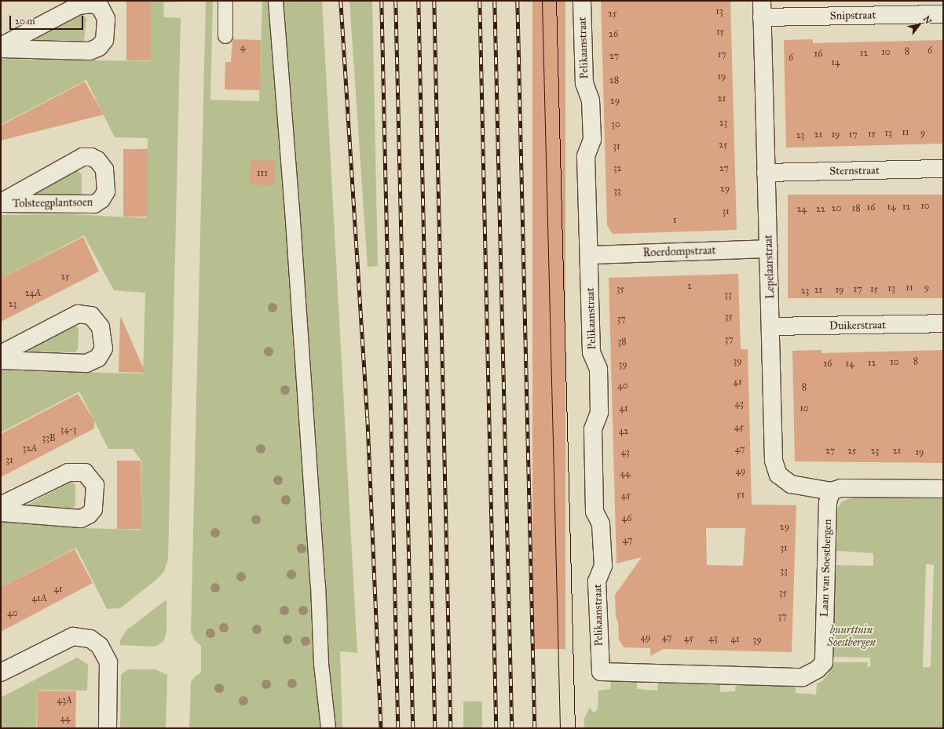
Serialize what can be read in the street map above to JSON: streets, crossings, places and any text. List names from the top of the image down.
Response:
{
  "streets": {
    "street": [
      "Snipstraat",
      "Pelikaanstraat",
      "Sternstraat",
      "Tolsteegplantsoen",
      "Roerdompstraat",
      "Lepelaarstraat",
      "Duikerstraat",
      "Laan van Soestbergen"
    ]
  },
  "crossings": [
    ["Snipstraat", "Lepelaarstraat"],
    ["Pelikaanstraat", "Roerdompstraat"],
    ["Pelikaanstraat", "Laan van Soestbergen"],
    ["Sternstraat", "Lepelaarstraat"],
    ["Roerdompstraat", "Lepelaarstraat"],
    ["Lepelaarstraat", "Duikerstraat"],
    ["Lepelaarstraat", "Laan van Soestbergen"]
  ],
  "parks": ["buurttuin Soestbergen"],
  "house_numbers": [
    "13",
    "25",
    "15",
    "26",
    "4",
    "6",
    "8",
    "10",
    "12",
    "16",
    "17",
    "27",
    "6",
    "14",
    "19",
    "28",
    "21",
    "29",
    "23",
    "30",
    "11",
    "13",
    "9",
    "15",
    "21",
    "19",
    "17",
    "23",
    "25",
    "31",
    "32",
    "27",
    "111",
    "29",
    "33",
    "10",
    "14",
    "12",
    "16",
    "20",
    "18",
    "24",
    "22",
    "31",
    "1",
    "25",
    "2",
    "11",
    "9",
    "13",
    "35",
    "17",
    "15",
    "21",
    "19",
    "23",
    "24A",
    "33",
    "23",
    "35",
    "37",
    "37",
    "38",
    "39",
    "8",
    "10",
    "12",
    "16",
    "14",
    "39",
    "41",
    "40",
    "8",
    "43",
    "41",
    "10",
    "45",
    "34-3",
    "42",
    "33B",
    "32A",
    "47",
    "27",
    "25",
    "23",
    "21",
    "43",
    "19",
    "31",
    "49",
    "44",
    "51",
    "45",
    "46",
    "29",
    "47",
    "31",
    "33",
    "41",
    "35",
    "41A",
    "40",
    "37",
    "49",
    "47",
    "45",
    "43",
    "41",
    "39",
    "43A",
    "44"
  ],
  "scale_bar": "20 m",
  "north": "top right"
}
